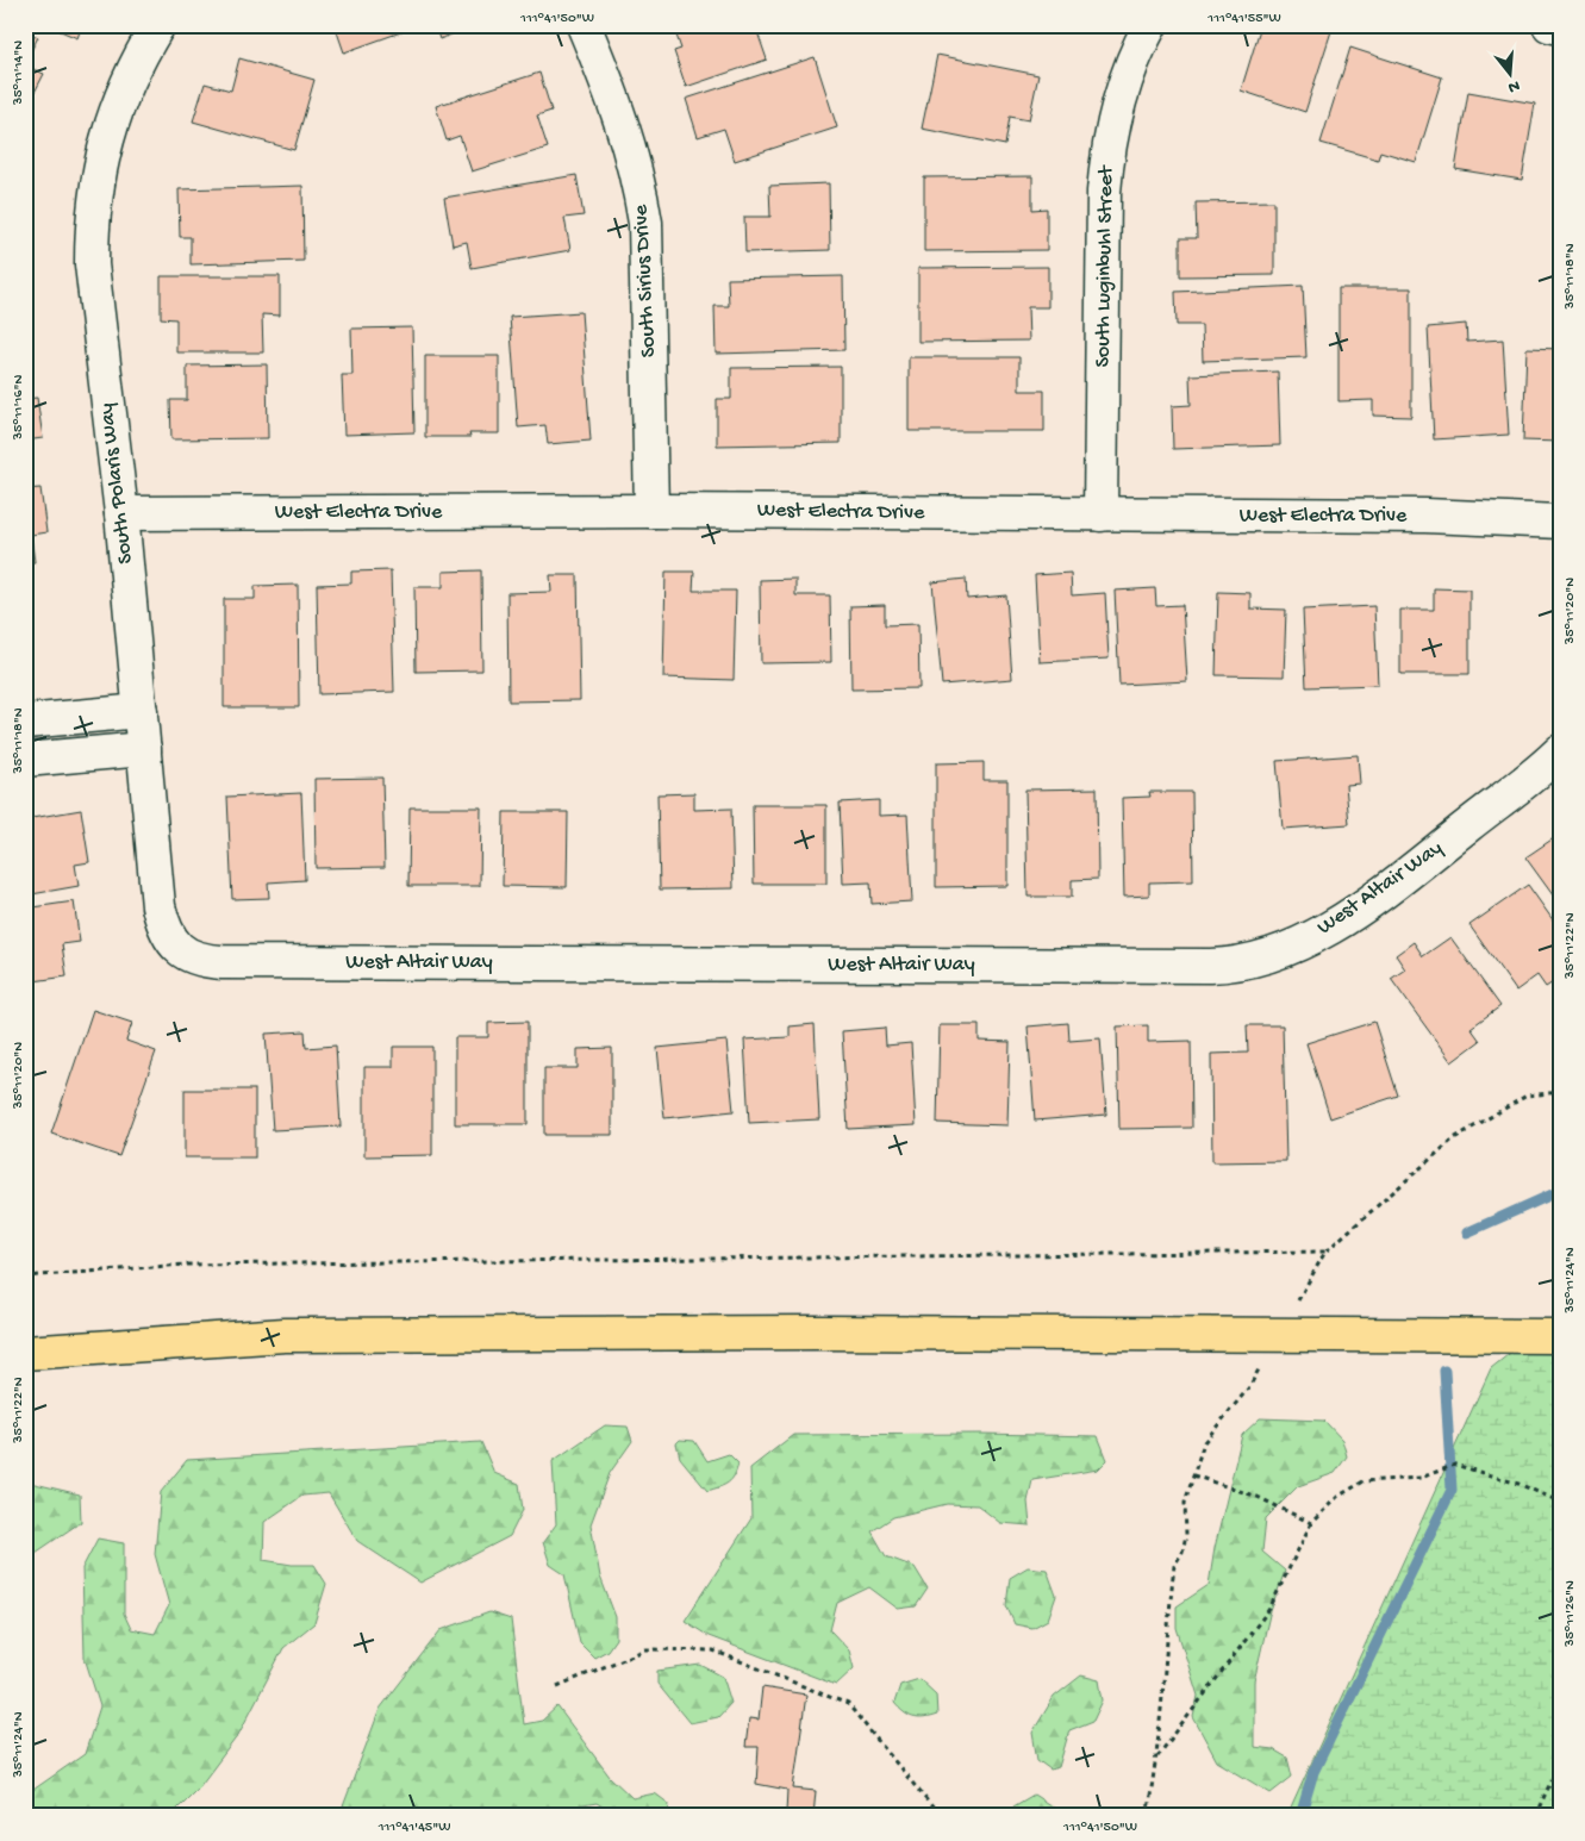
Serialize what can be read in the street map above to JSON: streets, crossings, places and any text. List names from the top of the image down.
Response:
{
  "streets": {
    "street": [
      "South Luginbuhl Street",
      "South Sirius Drive",
      "South Polaris Way",
      "West Electra Drive",
      "West Altair Way"
    ]
  },
  "crossings": [
    ["South Luginbuhl Street", "West Electra Drive"],
    ["South Sirius Drive", "West Electra Drive"],
    ["South Polaris Way", "West Electra Drive"],
    ["South Polaris Way", "West Altair Way"]
  ],
  "north": "bottom",
  "coordinates": [
    "111°41'50\"W",
    "111°41'55\"W",
    "35°11'14\"N",
    "35°11'18\"N",
    "35°11'16\"N",
    "35°11'20\"N",
    "35°11'22\"N",
    "35°11'24\"N",
    "35°11'26\"N",
    "111°41'45\"W"
  ]
}
